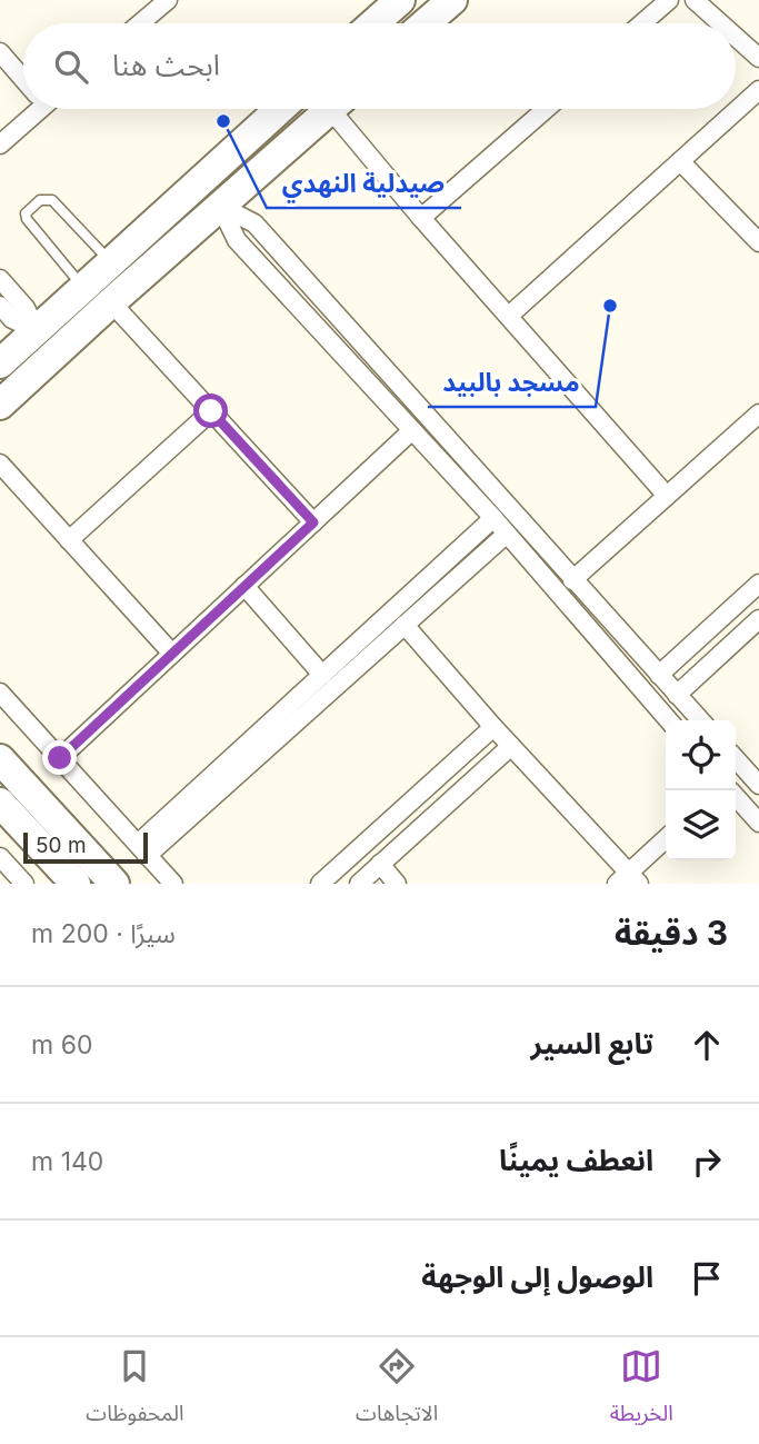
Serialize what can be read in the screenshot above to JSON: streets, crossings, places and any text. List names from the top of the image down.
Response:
{
  "places": ["صيدلية النهدي", "مسجد بالبيد"],
  "scale_bar": "50 m",
  "page": {
    "search": "ابحث هنا",
    "scale": "50 m",
    "heading": ["3 دقيقة", "سيرًا · 200 m"],
    "list": [
      ["تابع السير", "60 m"],
      ["انعطف يمينًا", "140 m"],
      "الوصول إلى الوجهة"
    ],
    "nav": ["الخريطة", "الاتجاهات", "المحفوظات"]
  }
}
